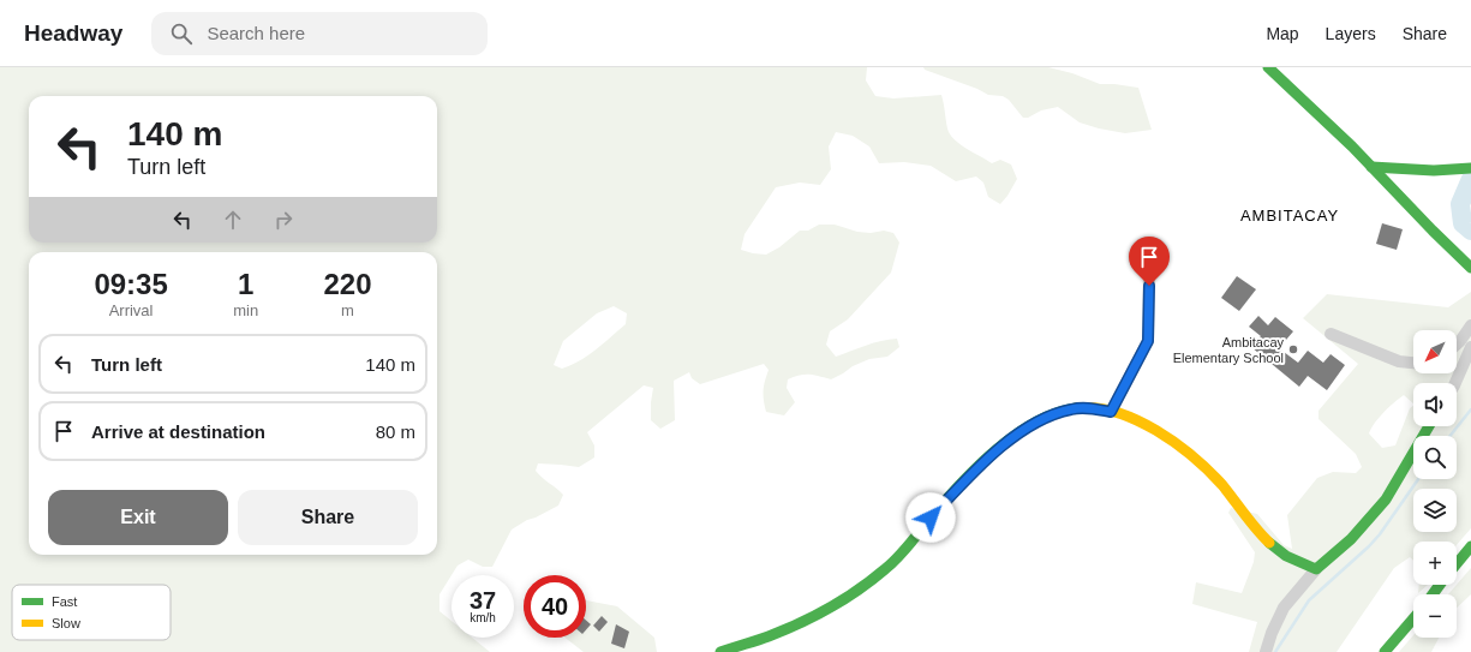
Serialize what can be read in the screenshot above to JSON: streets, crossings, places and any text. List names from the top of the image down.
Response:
{
  "districts": ["AMBITACAY"],
  "places": ["Ambitacay Elementary School"],
  "legend": ["Fast", "Slow"],
  "north": "bottom left",
  "page": {
    "header": "Headway",
    "search": "Search here",
    "nav": ["Map", "Layers", "Share"],
    "turn": ["140 m", "Turn left"],
    "eta": [
      "09:35",
      "Arrival",
      "1",
      "min",
      "220",
      "m"
    ],
    "map_buttons": ["+", "−"],
    "list": [
      {
        "name": "Turn left",
        "value": "140 m"
      },
      {
        "name": "Arrive at destination",
        "value": "80 m"
      }
    ],
    "buttons": ["Exit", "Share"],
    "speed": "37 km/h",
    "limit": "40"
  }
}
